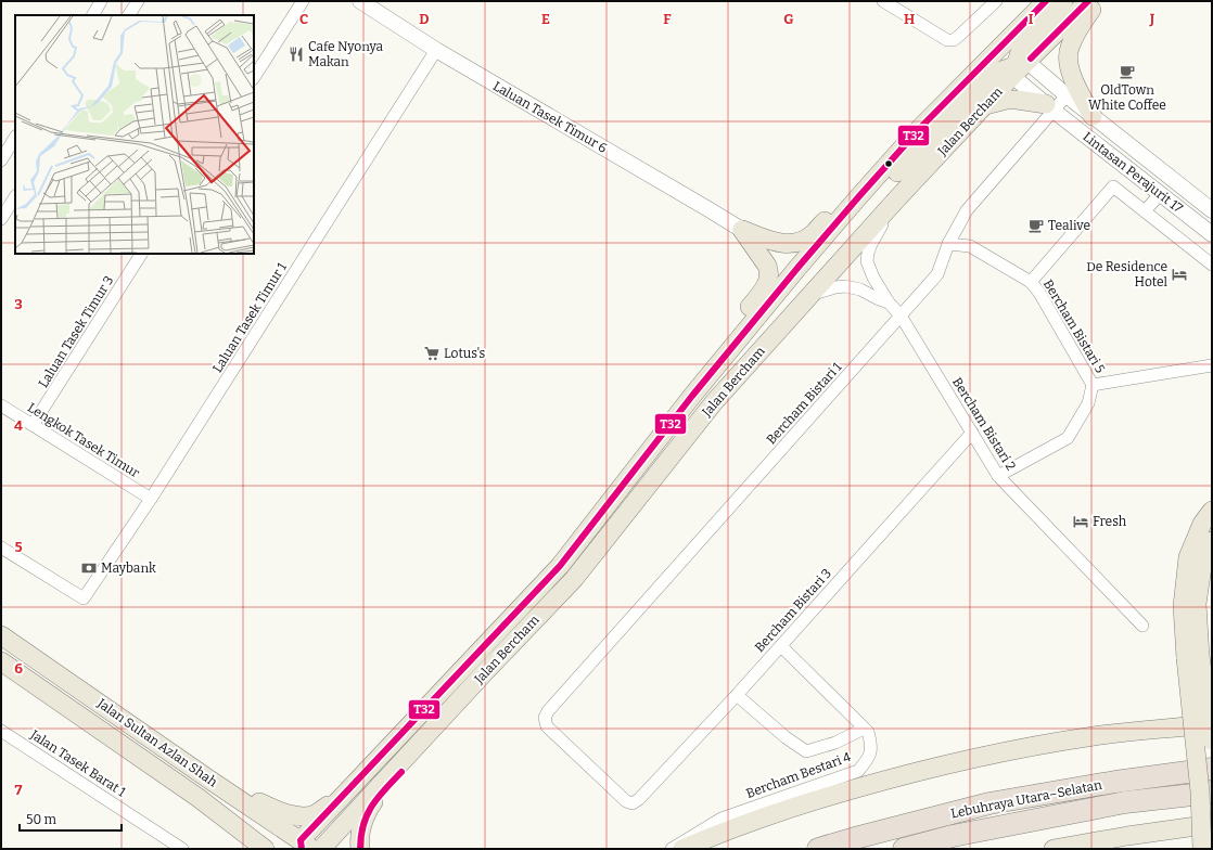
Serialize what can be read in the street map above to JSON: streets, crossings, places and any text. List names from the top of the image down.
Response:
{
  "streets": {
    "highway": ["Lebuhraya Utara–Selatan"],
    "main road": ["Jalan Bercham", "Jalan Sultan Azlan Shah"],
    "street": [
      "Laluan Tasek Timur 6",
      "Lintasan Perajurit 17",
      "Laluan Tasek Timur 1",
      "Bercham Bistari 5",
      "Laluan Tasek Timur 3",
      "Bercham Bistari 1",
      "Bercham Bistari 2",
      "Lengkok Tasek Timur",
      "Bercham Bistari 3",
      "Jalan Tasek Barat 1",
      "Bercham Bestari 4"
    ]
  },
  "crossings": [
    ["Laluan Tasek Timur 6", "Laluan Tasek Timur 1"],
    ["Jalan Bercham", "Lintasan Perajurit 17"],
    ["Jalan Bercham", "Bercham Bistari 2"],
    ["Jalan Bercham", "Jalan Sultan Azlan Shah"],
    ["Lintasan Perajurit 17", "Bercham Bistari 1"],
    ["Laluan Tasek Timur 1", "Lengkok Tasek Timur"],
    ["Bercham Bistari 5", "Bercham Bistari 1"],
    ["Laluan Tasek Timur 3", "Lengkok Tasek Timur"],
    ["Bercham Bistari 1", "Bercham Bistari 2"],
    ["Bercham Bistari 1", "Bercham Bistari 3"],
    ["Bercham Bistari 2", "Bercham Bistari 3"],
    ["Bercham Bistari 3", "Bercham Bestari 4"]
  ],
  "places": {
    "restaurant": ["Cafe Nyonya Makan"],
    "cafe": ["OldTown White Coffee", "Tealive"],
    "hotel": ["De Residence Hotel", "Fresh"],
    "supermarket": ["Lotus's"],
    "bank": ["Maybank"]
  },
  "lines": ["transit line T32"],
  "scale_bar": "50 m",
  "grid": {
    "columns": [
      "C",
      "D",
      "E",
      "F",
      "G",
      "H",
      "I",
      "J"
    ],
    "rows": [
      "3",
      "4",
      "5",
      "6",
      "7"
    ]
  }
}
